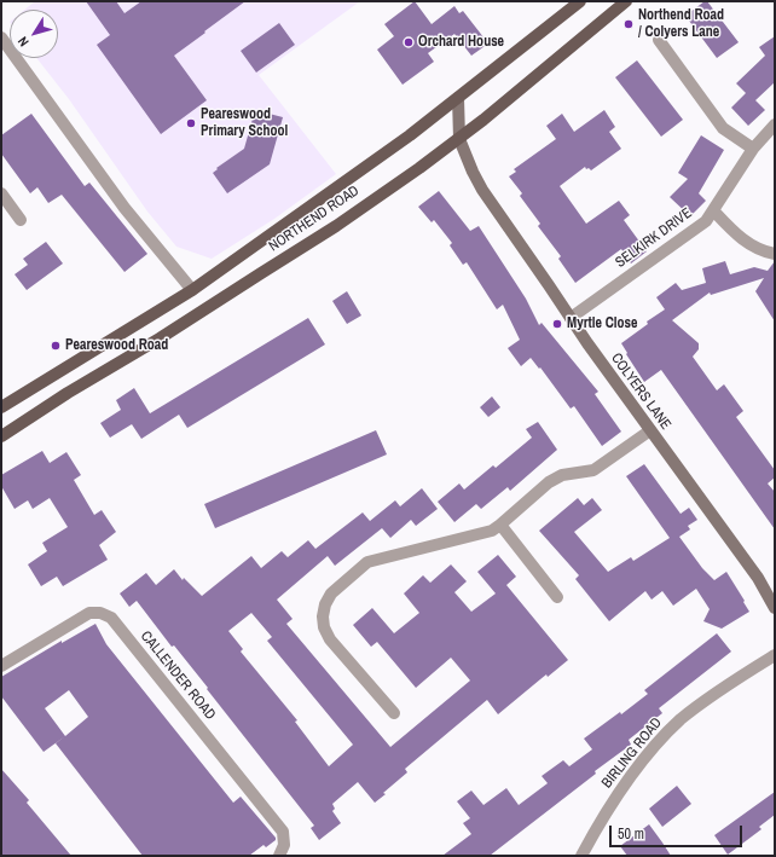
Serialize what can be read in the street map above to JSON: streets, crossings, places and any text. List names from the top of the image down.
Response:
{
  "streets": {
    "main road": ["NORTHEND ROAD"],
    "street": [
      "SELKIRK DRIVE",
      "COLYERS LANE",
      "CALLENDER ROAD",
      "BIRLING ROAD"
    ]
  },
  "crossings": [
    ["NORTHEND ROAD", "COLYERS LANE"],
    ["SELKIRK DRIVE", "COLYERS LANE"]
  ],
  "places": [
    "Northend Road / Colyers Lane",
    "Orchard House",
    "Peareswood Primary School",
    "Myrtle Close",
    "Peareswood Road"
  ],
  "scale_bar": "50 m",
  "north": "bottom left"
}
